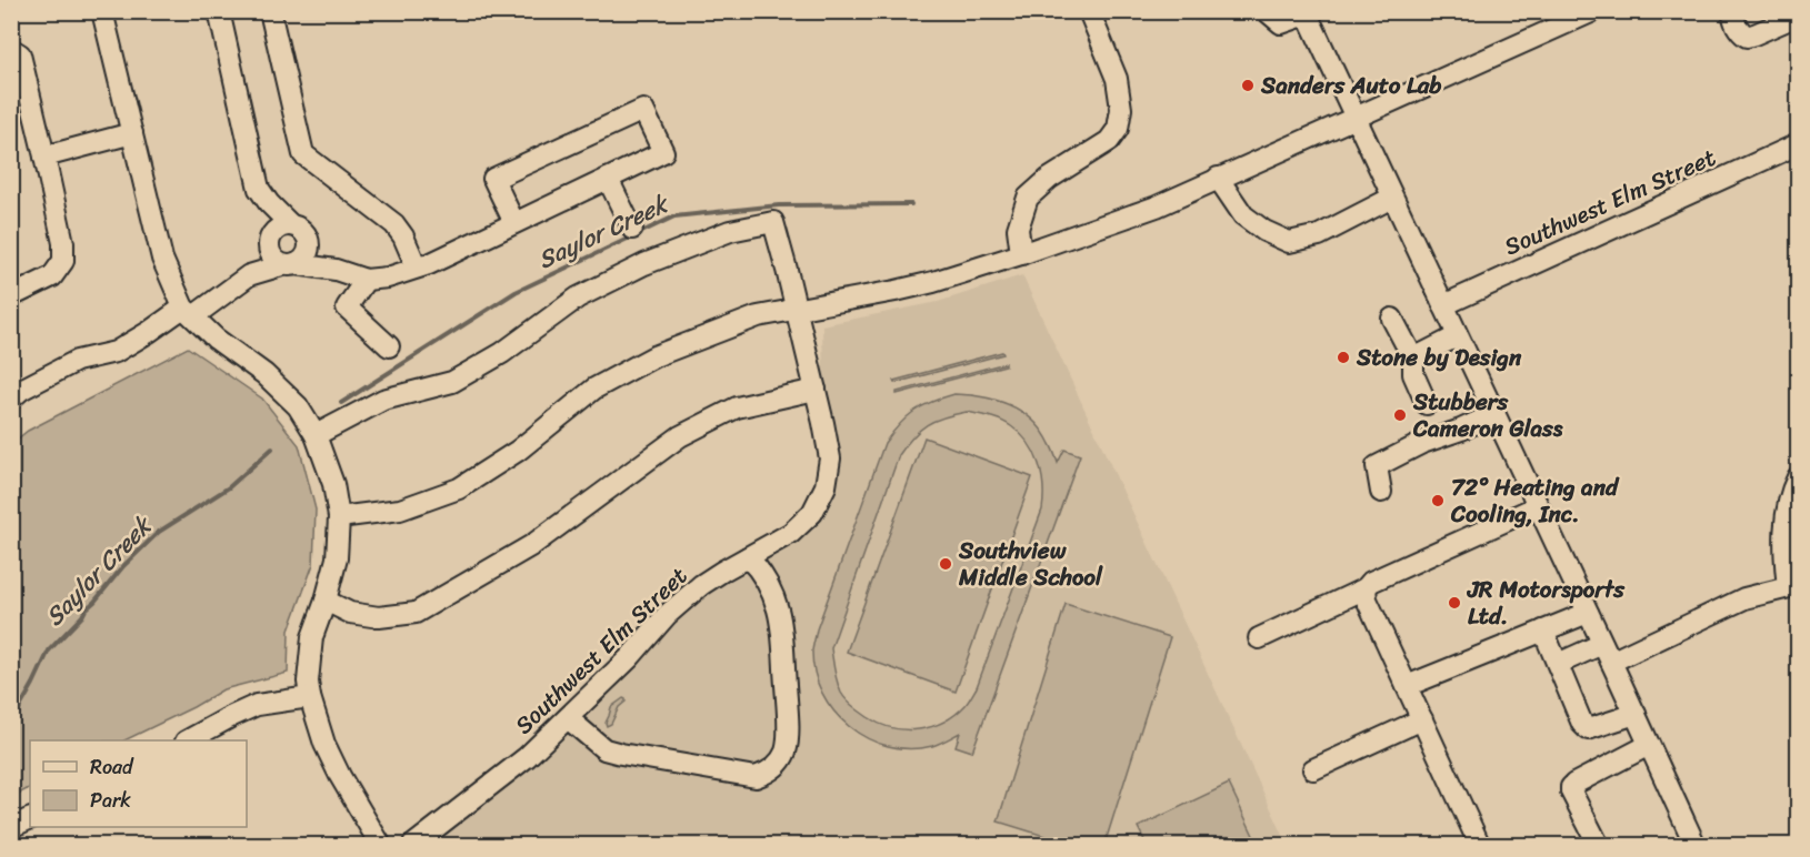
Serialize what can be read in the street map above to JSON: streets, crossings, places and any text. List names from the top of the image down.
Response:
{
  "streets": {
    "street": ["Southwest Elm Street"]
  },
  "water": ["Saylor Creek"],
  "places": [
    "Sanders Auto Lab",
    "Stone by Design",
    "Stubbers Cameron Glass",
    "72° Heating and Cooling, Inc.",
    "Southview Middle School",
    "JR Motorsports Ltd."
  ],
  "legend": ["Road", "Park"]
}
